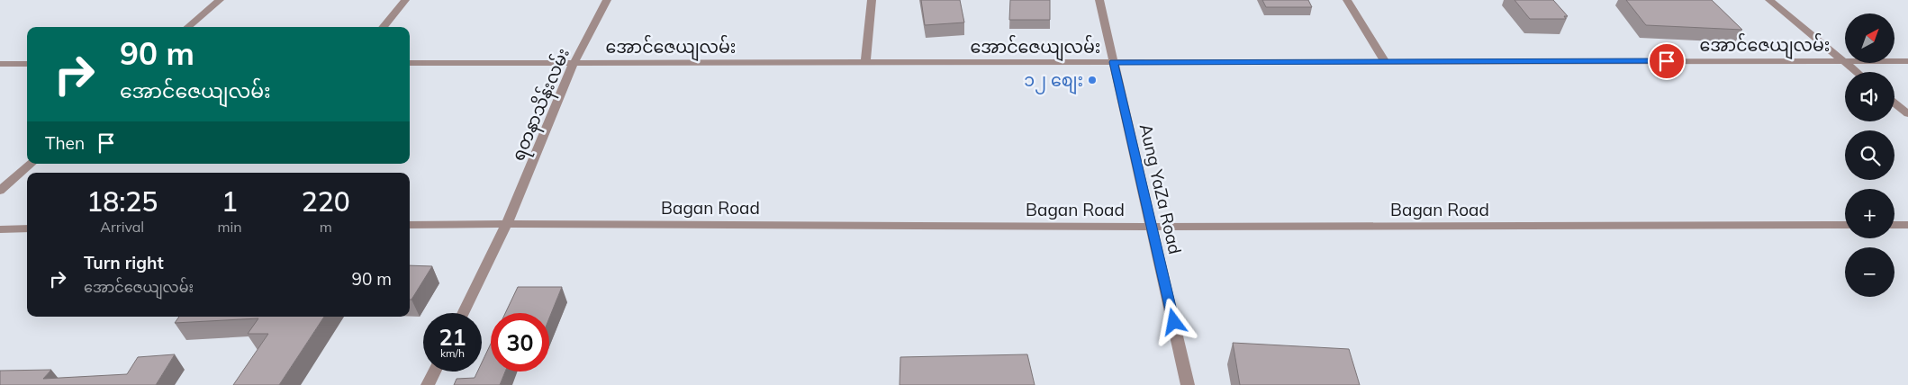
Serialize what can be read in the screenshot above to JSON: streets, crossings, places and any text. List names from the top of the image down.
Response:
{
  "streets": {
    "street": [
      "အောင်ဇေယျလမ်း",
      "ရတနာသိန်းလမ်း",
      "Aung YaZa Road",
      "Bagan Road"
    ]
  },
  "crossings": [
    ["အောင်ဇေယျလမ်း", "ရတနာသိန်းလမ်း"],
    ["အောင်ဇေယျလမ်း", "Aung YaZa Road"],
    ["ရတနာသိန်းလမ်း", "Bagan Road"],
    ["Aung YaZa Road", "Bagan Road"]
  ],
  "places": ["၁၂ စျေး"],
  "north": "top right",
  "page": {
    "map_buttons": ["+", "−"],
    "turn": ["90 m", "အောင်ဇေယျလမ်း"],
    "then": "Then",
    "eta": [
      "18:25",
      "Arrival",
      "1",
      "min",
      "220",
      "m"
    ],
    "list": [
      {
        "name": "Turn right",
        "note": "အောင်ဇေယျလမ်း",
        "value": "90 m"
      }
    ],
    "speed": "21 km/h",
    "limit": "30"
  }
}
